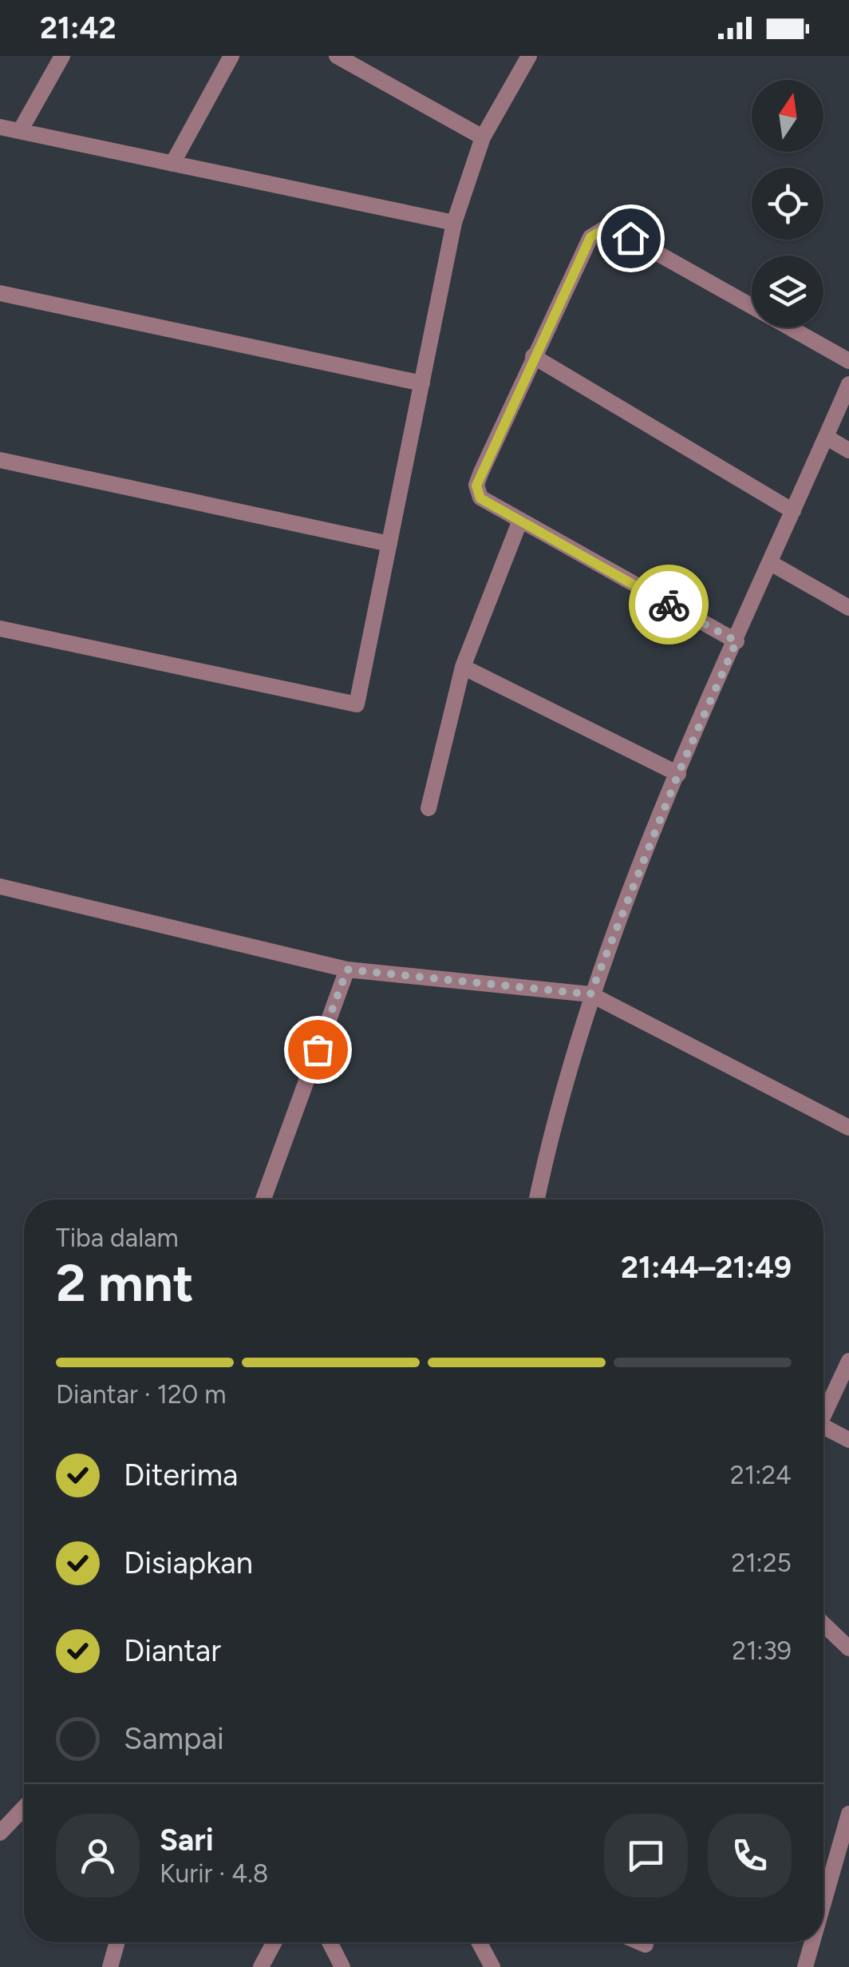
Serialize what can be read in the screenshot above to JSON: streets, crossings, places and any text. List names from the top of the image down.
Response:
{
  "north": "top",
  "page": {
    "status": "21:42",
    "heading": ["2 mnt", "Tiba dalam", "21:44–21:49"],
    "panel": ["Sari", "Kurir · 4.8"],
    "bar": "Diantar · 120 m",
    "list": [
      ["Diterima", "21:24"],
      ["Disiapkan", "21:25"],
      ["Diantar", "21:39"],
      "Sampai"
    ]
  }
}
